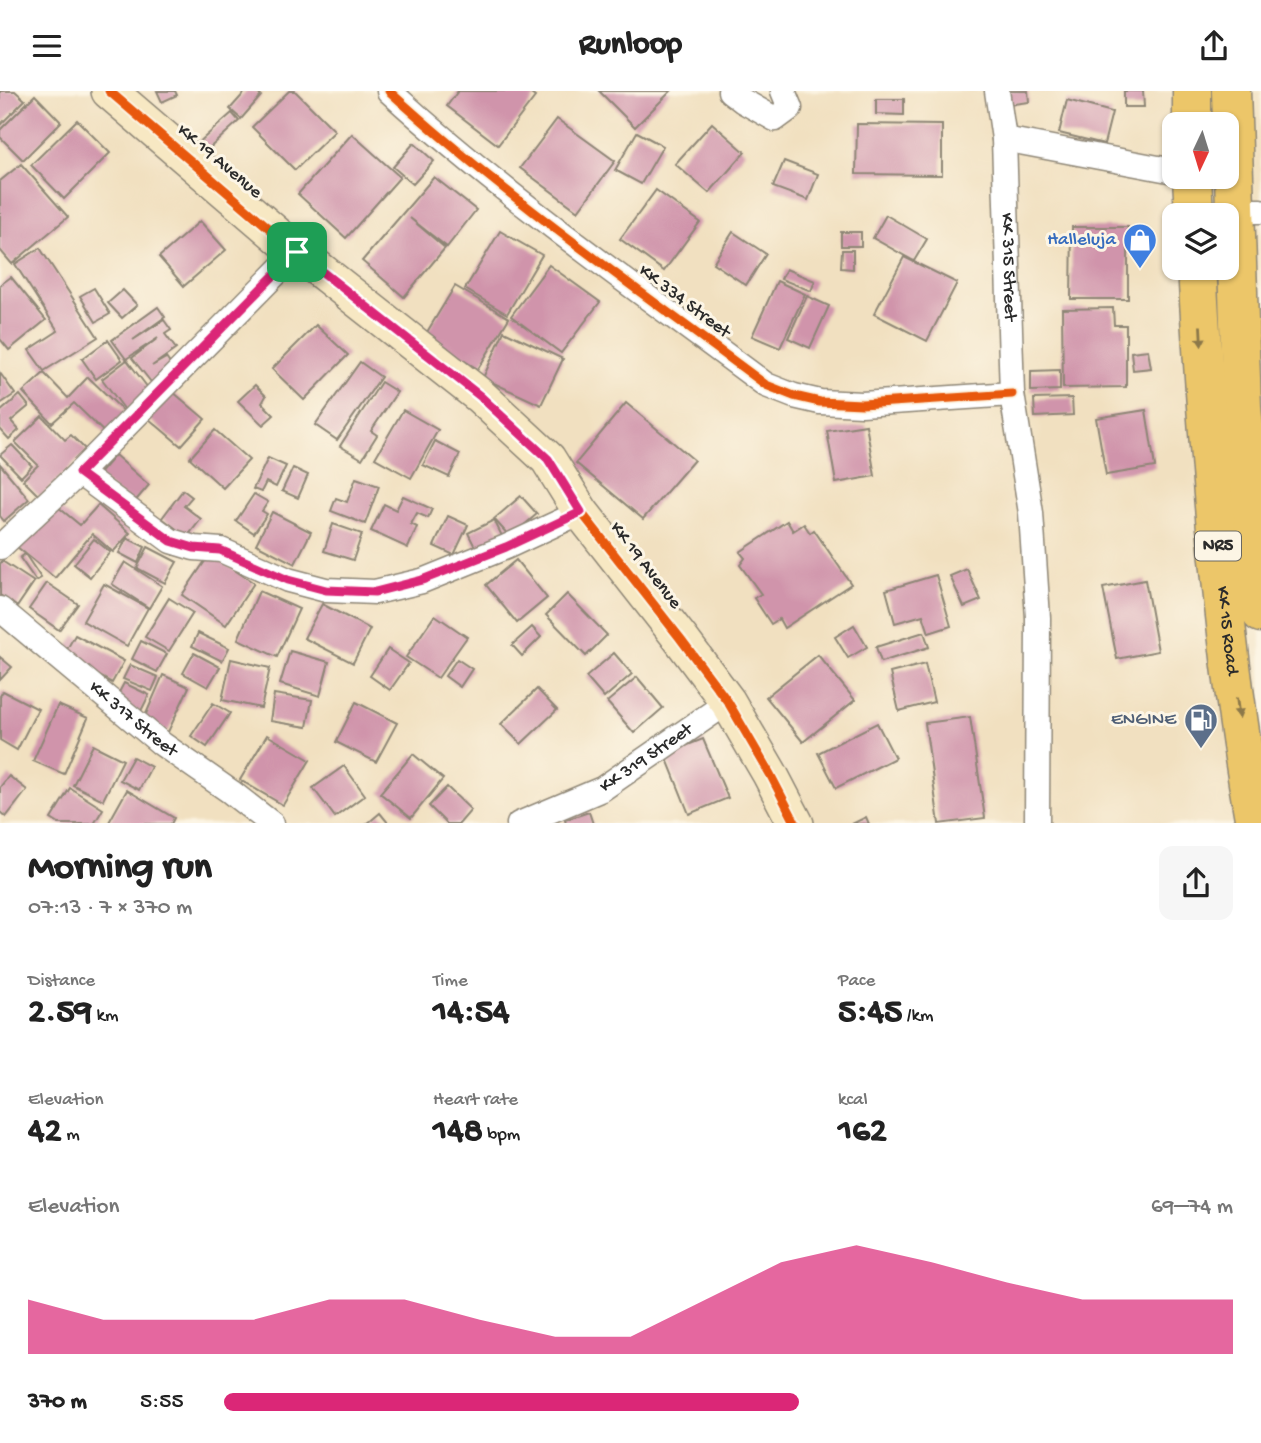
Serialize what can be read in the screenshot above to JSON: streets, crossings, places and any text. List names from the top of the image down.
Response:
{
  "streets": {
    "highway": ["NR5", "KK 15 Road"],
    "street": [
      "KK 19 Avenue",
      "KK 315 Street",
      "KK 334 Street",
      "KK 317 Street",
      "KK 319 Street"
    ]
  },
  "crossings": [
    ["KK 19 Avenue", "KK 319 Street"],
    ["KK 315 Street", "KK 334 Street"]
  ],
  "places": {
    "shop": ["Halleluja"],
    "fuel station": ["ENGINE"]
  },
  "north": "bottom",
  "page": {
    "header": "Runloop",
    "heading": ["Morning run", "07:13 · 7 × 370 m"],
    "stats": [
      ["Distance", "2.59 km"],
      ["Time", "14:54"],
      ["Pace", "5:45 /km"],
      ["Elevation", "42 m"],
      ["Heart rate", "148 bpm"],
      ["kcal", "162"]
    ],
    "chart": ["Elevation", "69–74 m"],
    "list": [
      {
        "name": "370 m",
        "note": "5:55"
      }
    ]
  }
}
